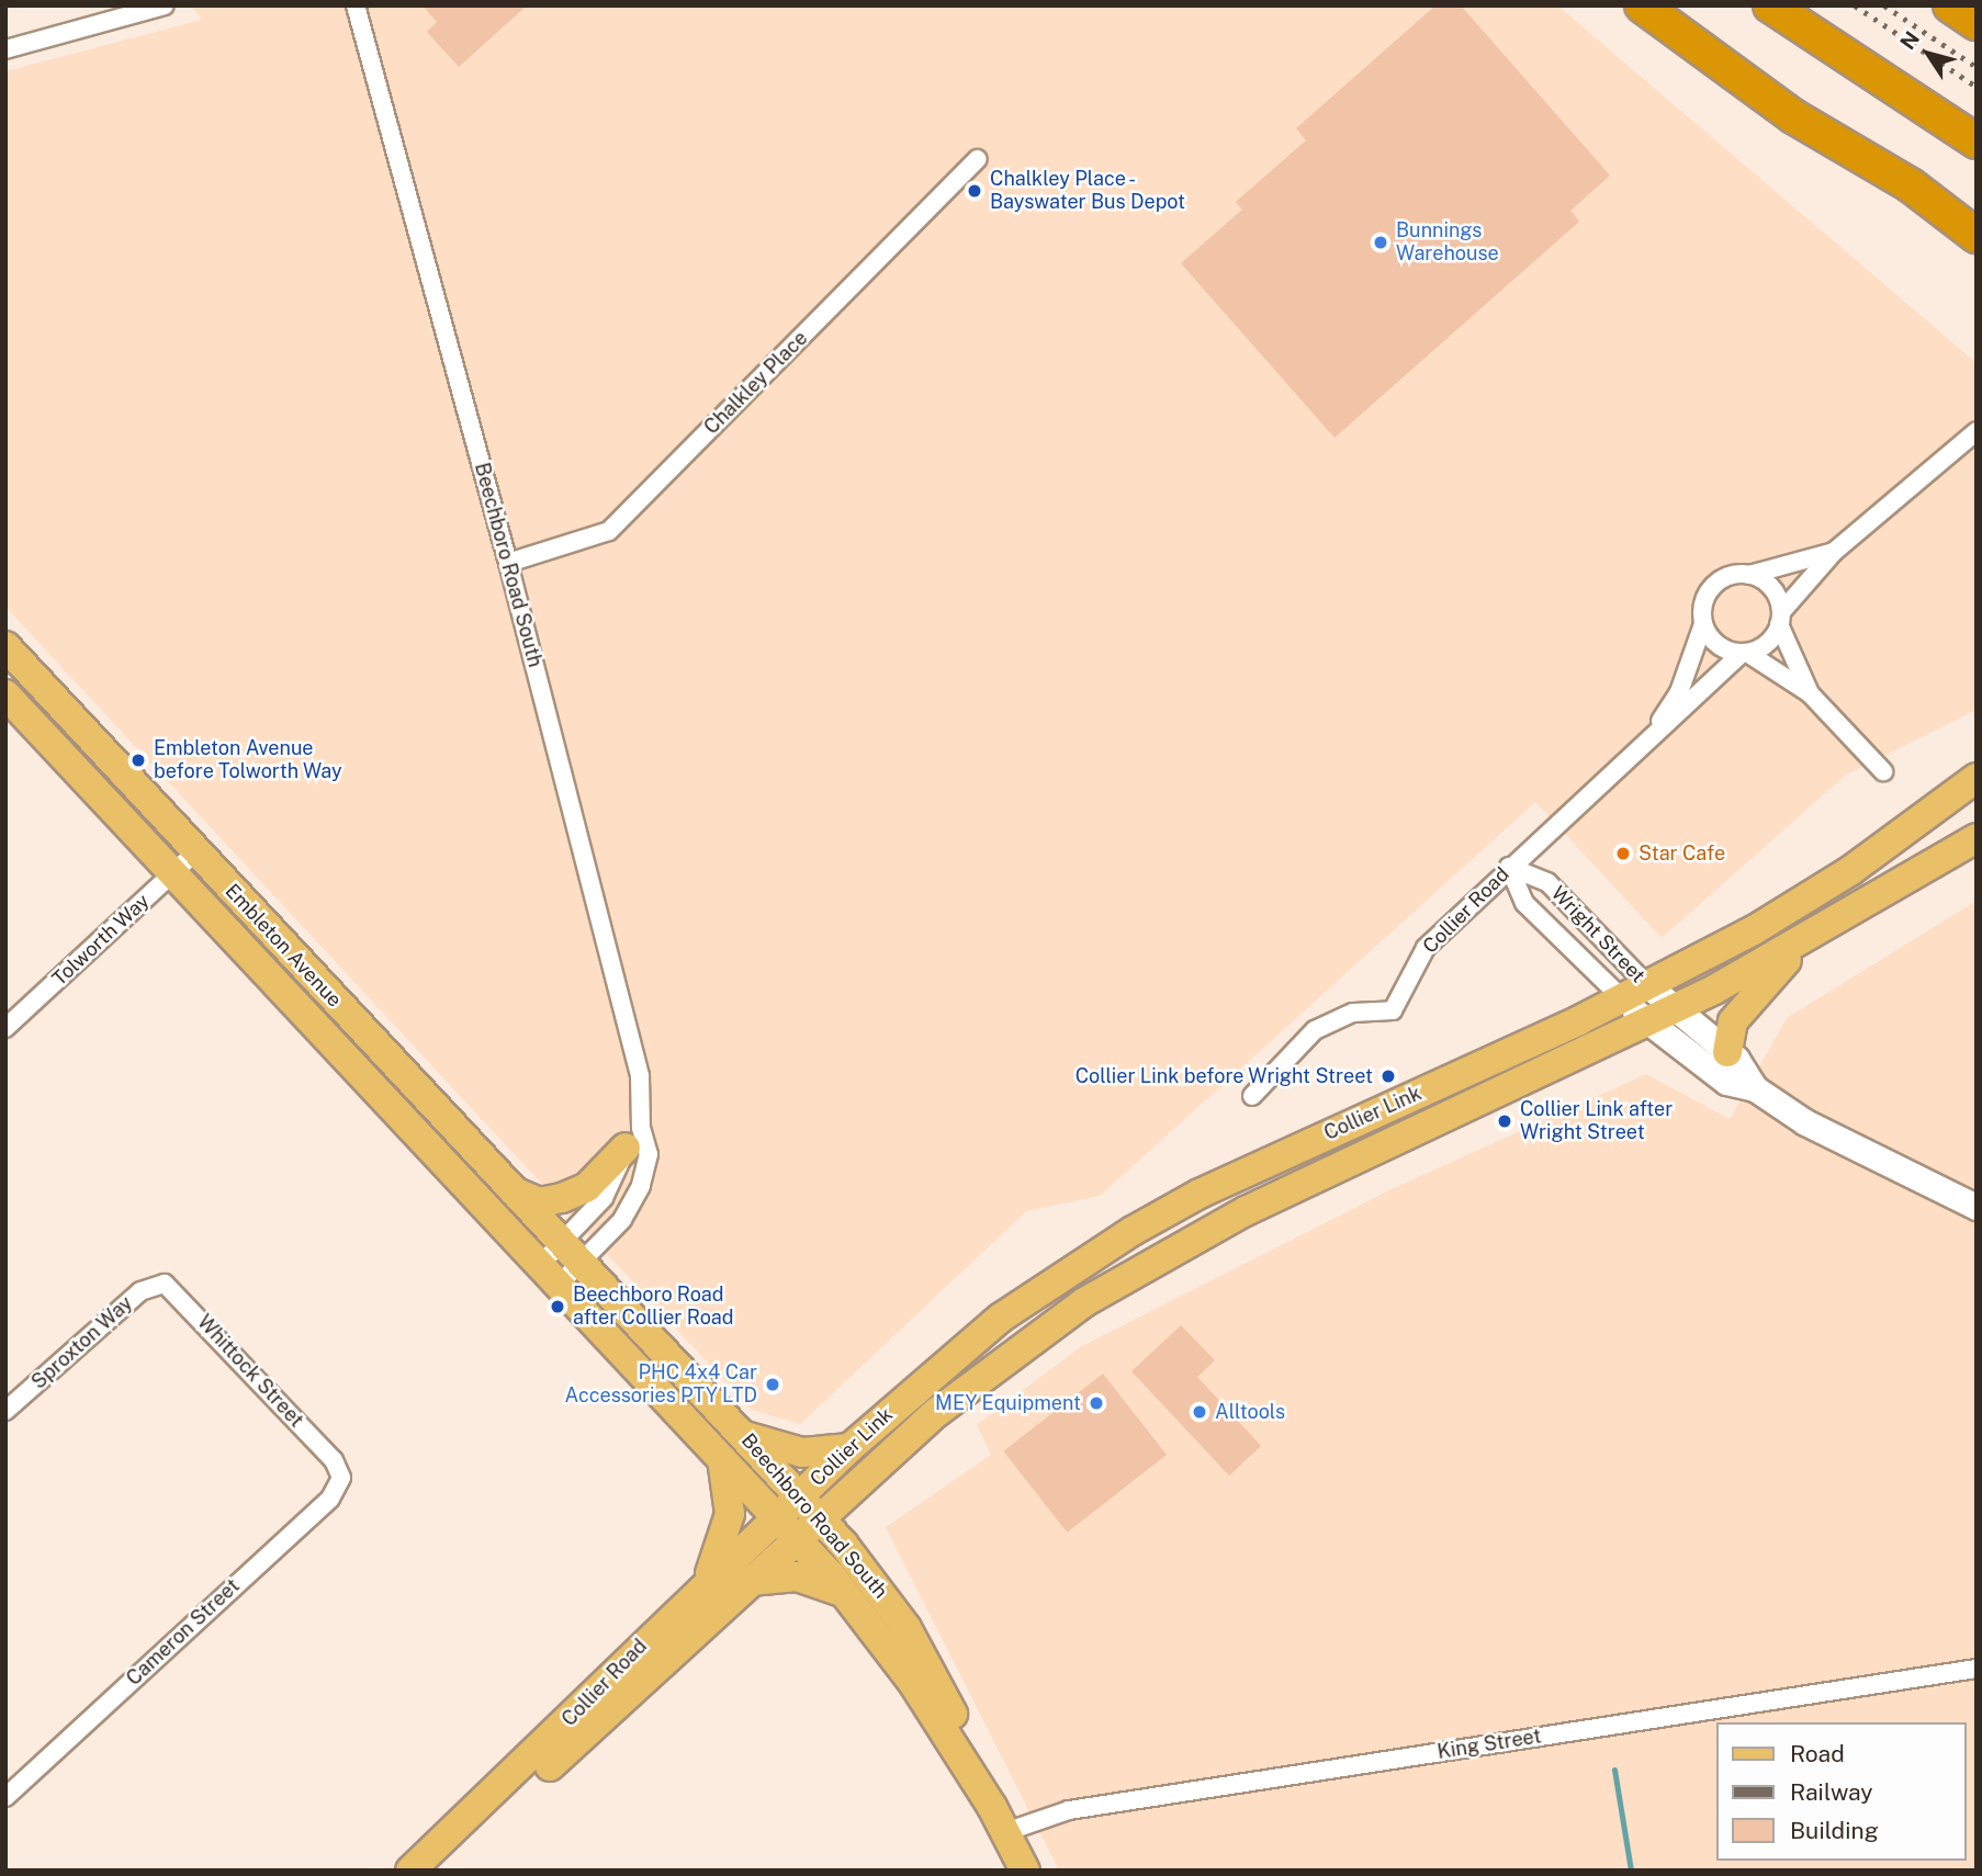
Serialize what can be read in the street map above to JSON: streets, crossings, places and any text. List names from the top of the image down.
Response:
{
  "streets": {
    "main road": [
      "Beechboro Road South",
      "Collier Road",
      "Embleton Avenue",
      "Collier Link"
    ],
    "street": [
      "Chalkley Place",
      "Wright Street",
      "Tolworth Way",
      "Sproxton Way",
      "Whittock Street",
      "Cameron Street",
      "King Street"
    ]
  },
  "crossings": [
    ["Chalkley Place", "Beechboro Road South"],
    ["Beechboro Road South", "Collier Road"],
    ["Beechboro Road South", "Embleton Avenue"],
    ["Beechboro Road South", "Collier Link"],
    ["Beechboro Road South", "King Street"],
    ["Collier Road", "Wright Street"],
    ["Collier Road", "Collier Link"],
    ["Wright Street", "Collier Link"],
    ["Tolworth Way", "Embleton Avenue"],
    ["Sproxton Way", "Whittock Street"],
    ["Whittock Street", "Cameron Street"]
  ],
  "places": [
    "Chalkley Place - Bayswater Bus Depot",
    "Bunnings Warehouse",
    "Embleton Avenue before Tolworth Way",
    "Star Cafe",
    "Collier Link before Wright Street",
    "Collier Link after Wright Street",
    "Beechboro Road after Collier Road",
    "PHC 4x4 Car Accessories PTY LTD",
    "MEY Equipment",
    "Alltools"
  ],
  "legend": ["Road", "Railway", "Building"],
  "north": "top left"
}
